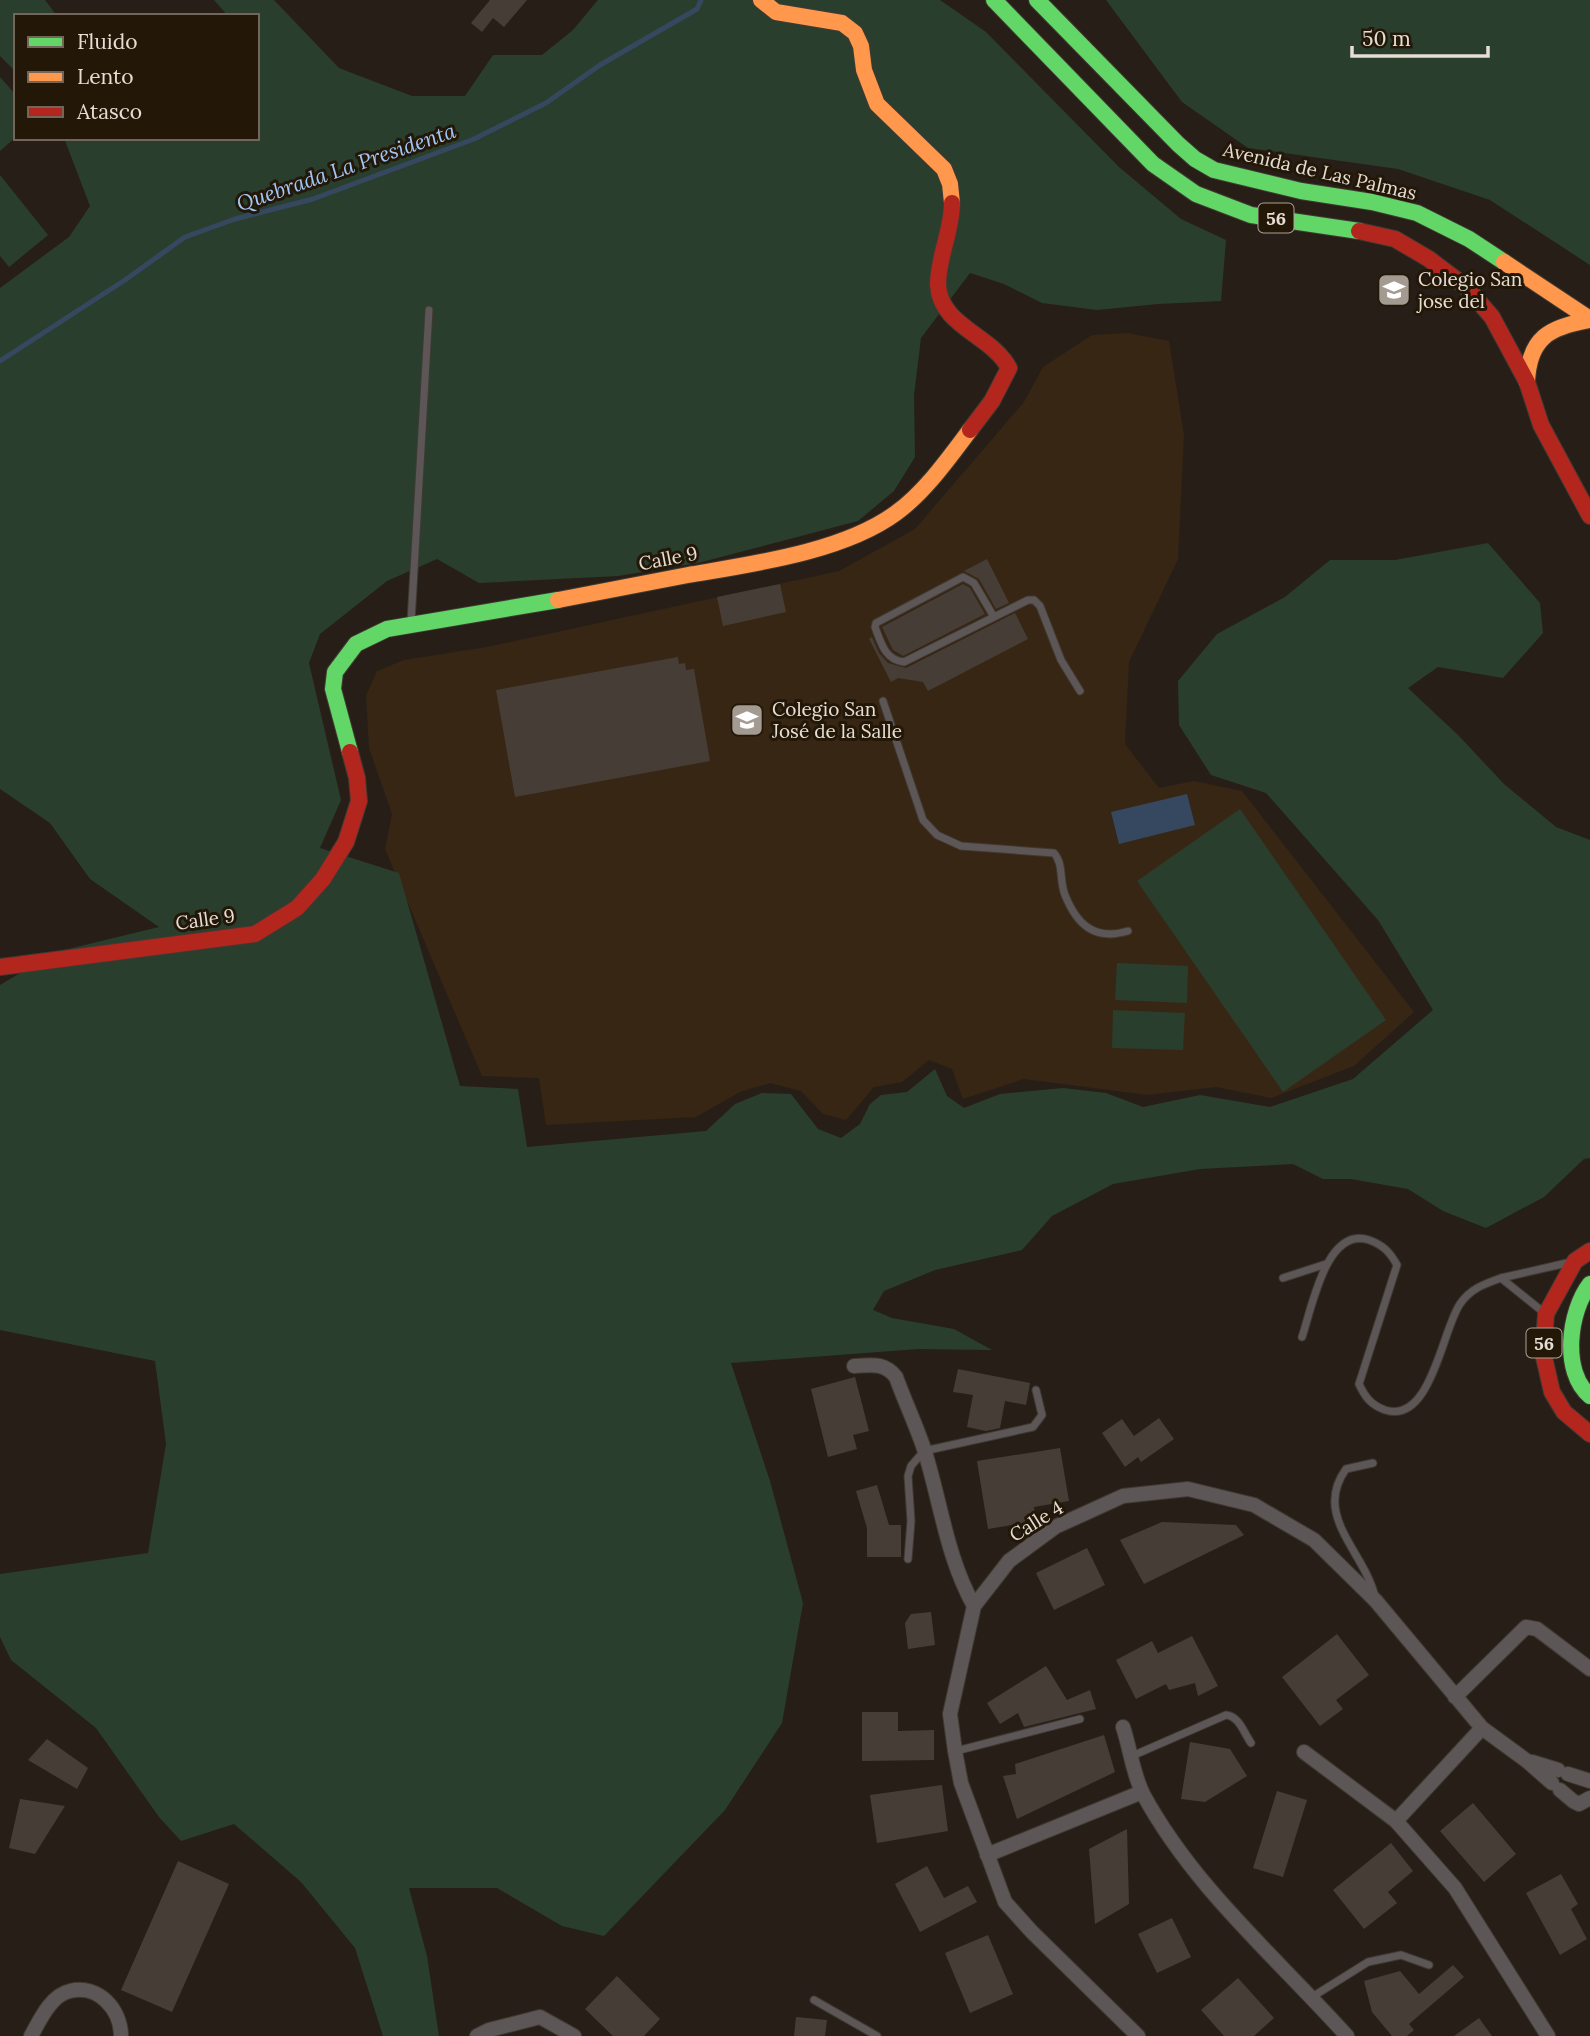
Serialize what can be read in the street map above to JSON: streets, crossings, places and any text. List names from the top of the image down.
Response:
{
  "streets": {
    "main road": ["Avenida de Las Palmas", "56", "Calle 9"],
    "street": ["Calle 4"]
  },
  "water": ["Quebrada La Presidenta"],
  "places": {
    "school or university": ["Colegio San jose del", "Colegio San José de la Salle"]
  },
  "legend": ["Fluido", "Lento", "Atasco"],
  "scale_bar": "50 m"
}
